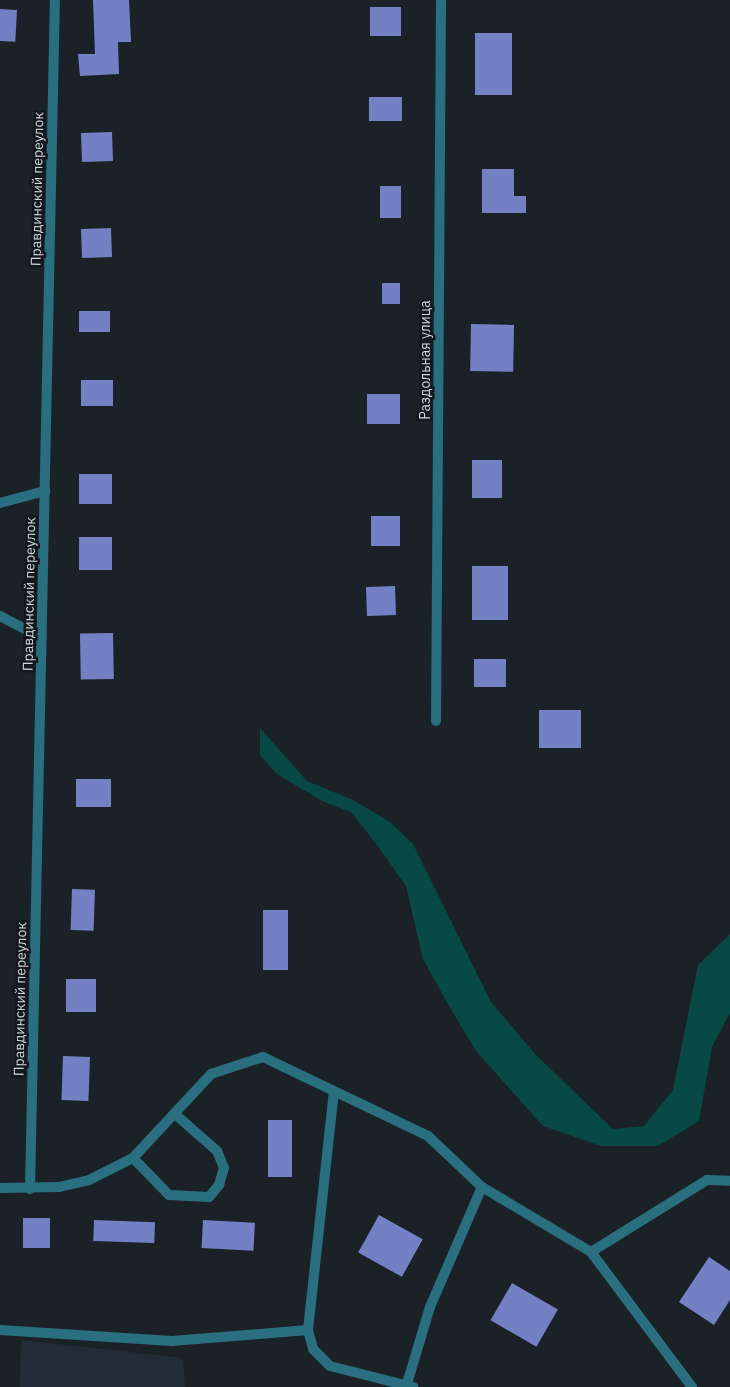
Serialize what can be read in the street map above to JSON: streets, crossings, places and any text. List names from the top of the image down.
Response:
{
  "streets": {
    "street": ["Правдинский переулок", "Раздольная улица"]
  }
}
